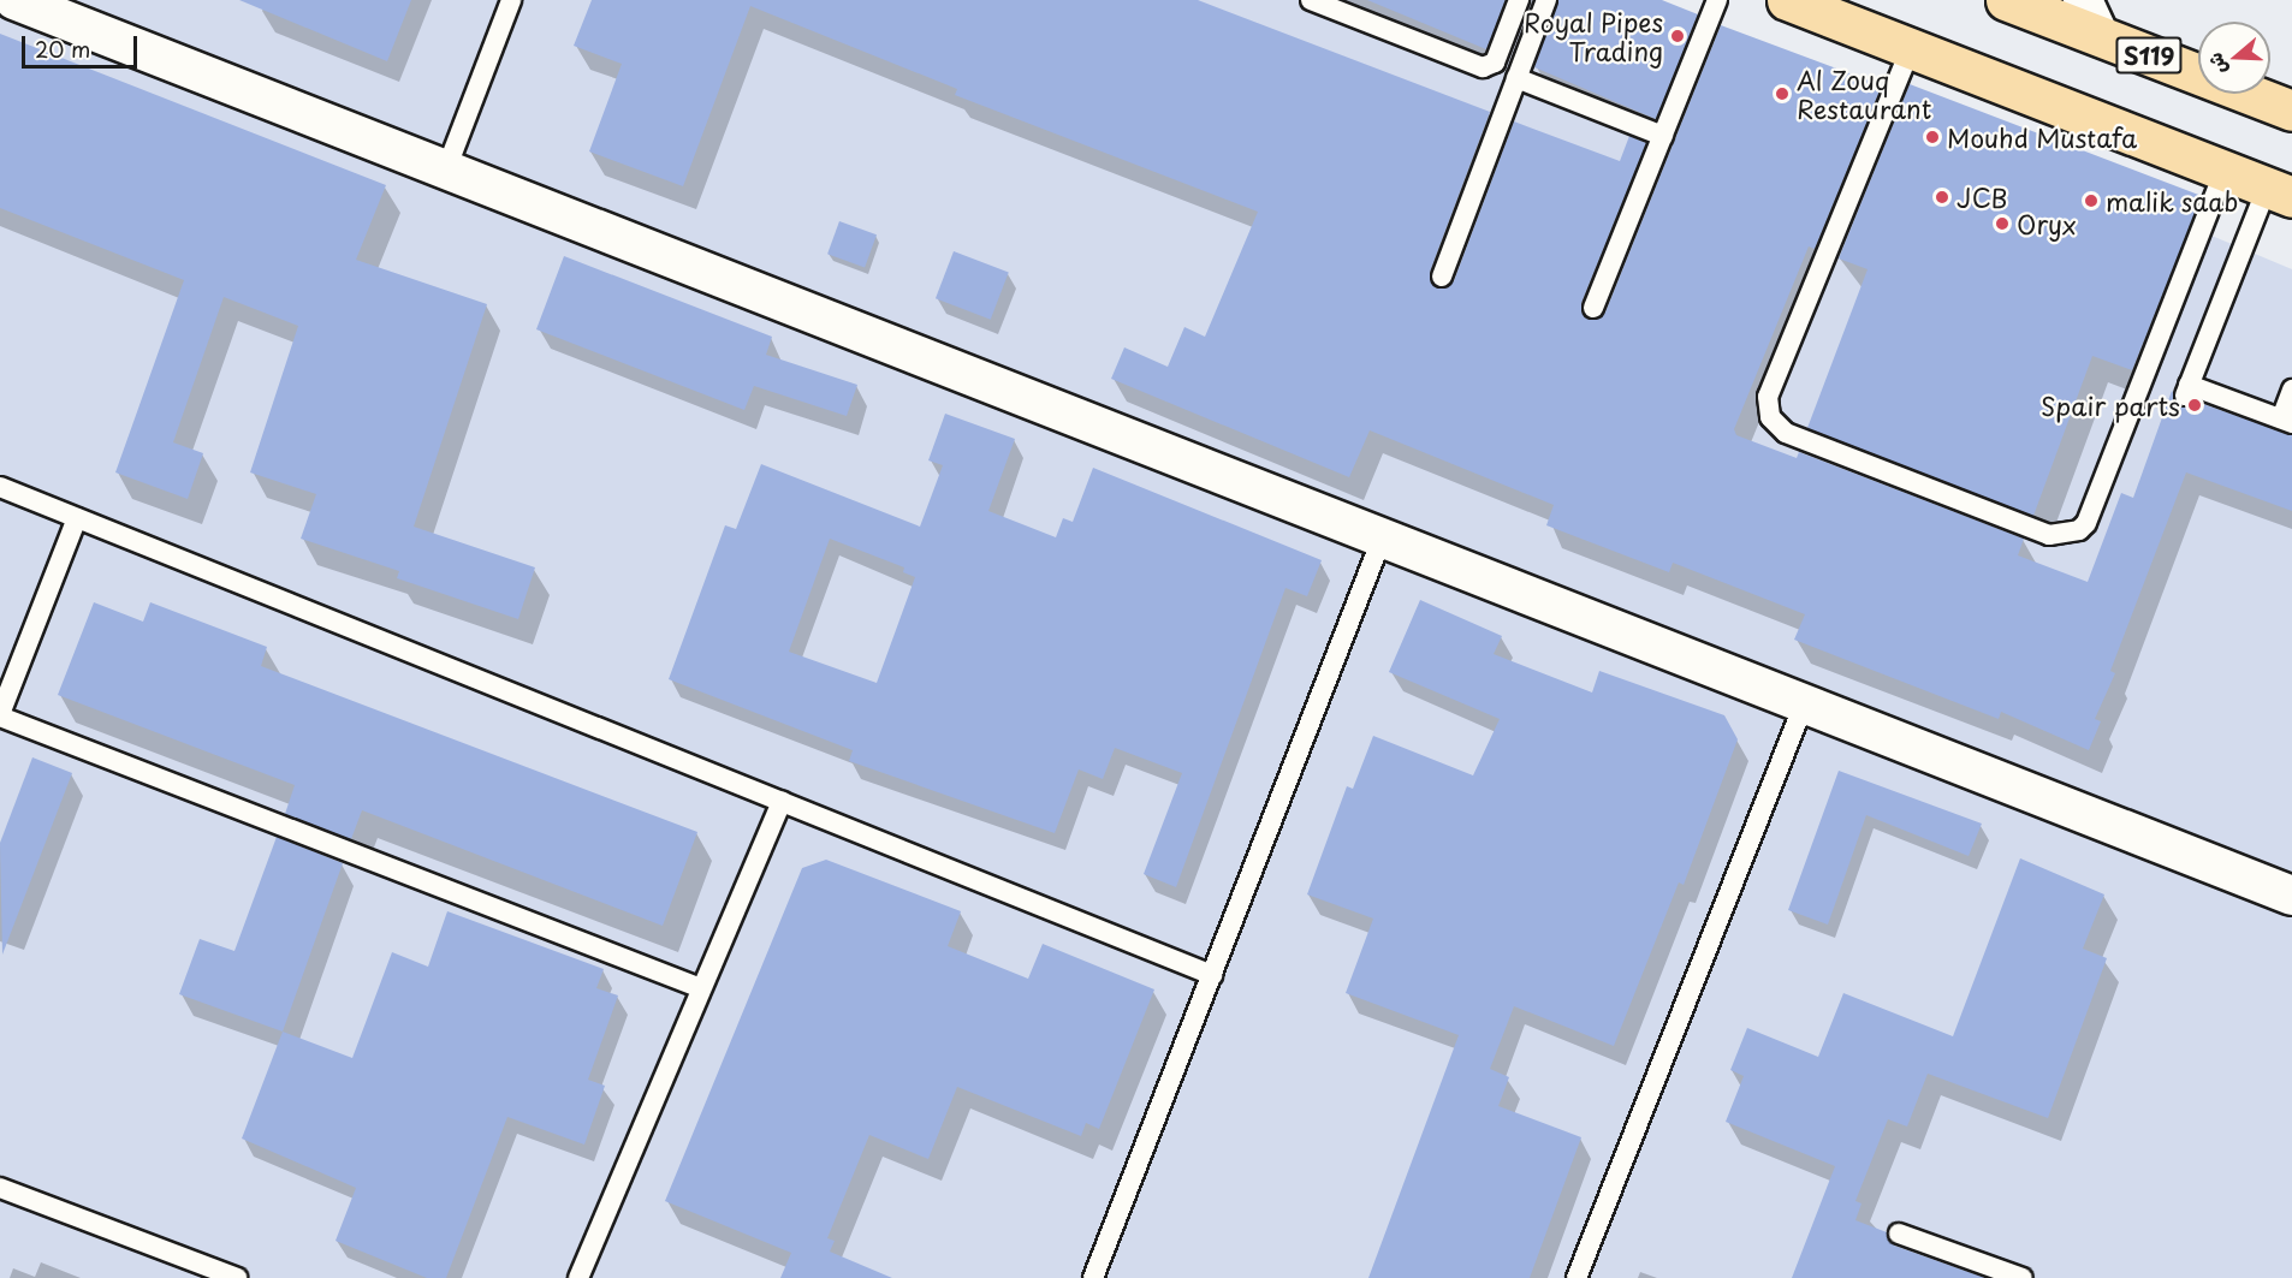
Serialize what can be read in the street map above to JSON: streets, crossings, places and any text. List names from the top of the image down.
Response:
{
  "streets": {
    "main road": ["S119"]
  },
  "places": [
    "Royal Pipes Trading",
    "Al Zouq Restaurant",
    "Mouhd Mustafa",
    "JCB",
    "malik saab",
    "Oryx",
    "Spair parts"
  ],
  "scale_bar": "20 m",
  "north": "left"
}
